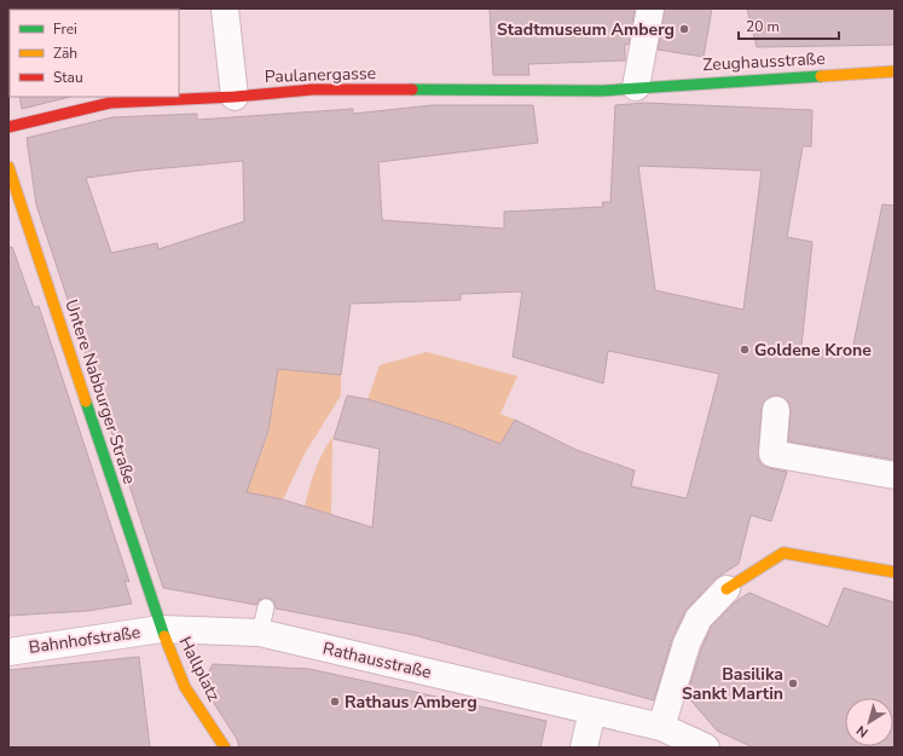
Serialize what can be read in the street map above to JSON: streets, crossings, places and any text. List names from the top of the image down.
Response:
{
  "streets": {
    "street": [
      "Zeughausstraße",
      "Paulanergasse",
      "Untere Nabburger Straße",
      "Bahnhofstraße",
      "Rathausstraße",
      "Hallplatz"
    ]
  },
  "crossings": [
    ["Zeughausstraße", "Paulanergasse"],
    ["Untere Nabburger Straße", "Bahnhofstraße"],
    ["Untere Nabburger Straße", "Rathausstraße"],
    ["Untere Nabburger Straße", "Hallplatz"],
    ["Bahnhofstraße", "Rathausstraße"],
    ["Bahnhofstraße", "Hallplatz"],
    ["Rathausstraße", "Hallplatz"]
  ],
  "places": [
    "Stadtmuseum Amberg",
    "Goldene Krone",
    "Basilika Sankt Martin",
    "Rathaus Amberg"
  ],
  "legend": ["Frei", "Zäh", "Stau"],
  "scale_bar": "20 m",
  "north": "bottom left"
}
